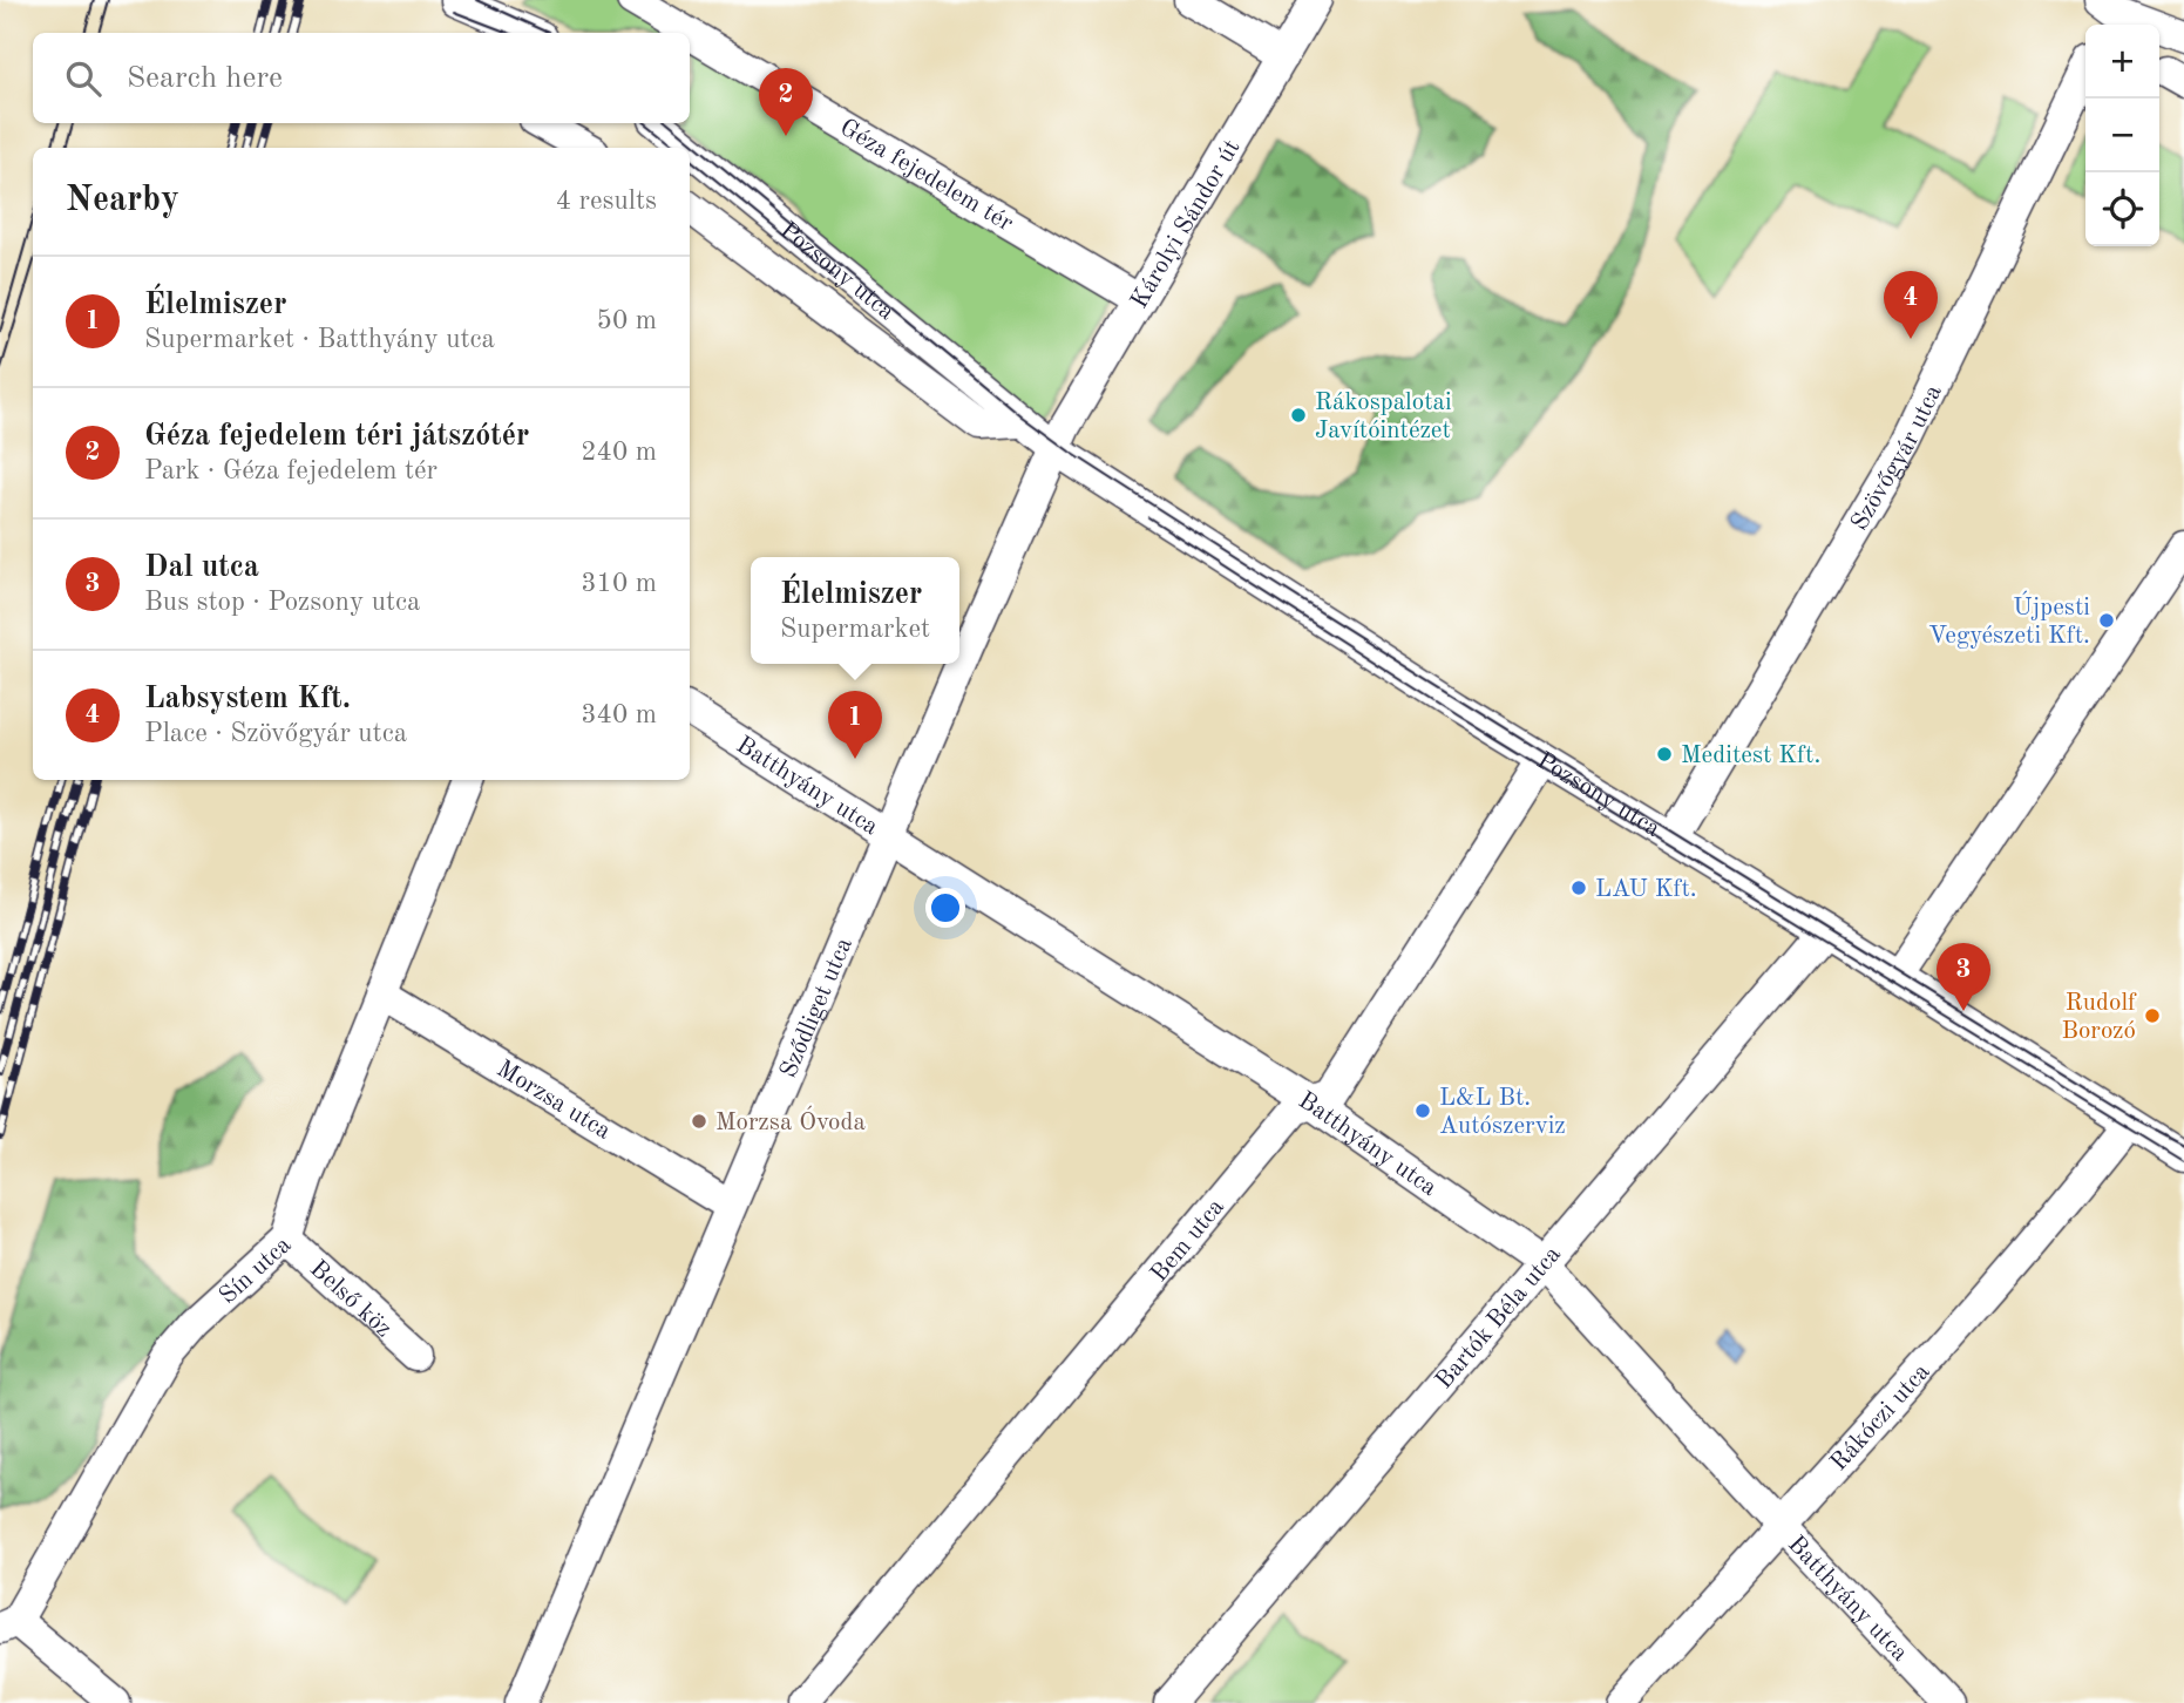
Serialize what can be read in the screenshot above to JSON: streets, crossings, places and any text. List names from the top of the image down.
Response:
{
  "streets": {
    "street": [
      "Géza fejedelem tér",
      "Károlyi Sándor út",
      "Pozsony utca",
      "Szövőgyár utca",
      "Batthyány utca",
      "Sződliget utca",
      "Morzsa utca",
      "Bem utca",
      "Sín utca",
      "Belső köz",
      "Bartók Béla utca",
      "Rákóczi utca"
    ]
  },
  "crossings": [
    ["Géza fejedelem tér", "Károlyi Sándor út"],
    ["Károlyi Sándor út", "Pozsony utca"],
    ["Károlyi Sándor út", "Sződliget utca"],
    ["Pozsony utca", "Szövőgyár utca"],
    ["Pozsony utca", "Sződliget utca"],
    ["Pozsony utca", "Bem utca"],
    ["Pozsony utca", "Bartók Béla utca"],
    ["Pozsony utca", "Rákóczi utca"],
    ["Batthyány utca", "Sződliget utca"],
    ["Batthyány utca", "Bem utca"],
    ["Batthyány utca", "Bartók Béla utca"],
    ["Batthyány utca", "Rákóczi utca"],
    ["Sződliget utca", "Morzsa utca"],
    ["Morzsa utca", "Sín utca"],
    ["Sín utca", "Belső köz"]
  ],
  "places": [
    "Rákospalotai Javítóintézet",
    "Újpesti Vegyészeti Kft.",
    "Meditest Kft.",
    "LAU Kft.",
    "Rudolf Borozó",
    "L&L Bt. Autószerviz",
    "Morzsa Óvoda"
  ],
  "page": {
    "map_buttons": ["+", "−"],
    "search": "Search here",
    "pins": [
      "2",
      "4",
      "1",
      "3"
    ],
    "heading": ["Nearby", "4 results"],
    "list": [
      {
        "mark": "1",
        "name": "Élelmiszer",
        "note": "Supermarket · Batthyány utca",
        "value": "50 m"
      },
      {
        "mark": "2",
        "name": "Géza fejedelem téri játszótér",
        "note": "Park · Géza fejedelem tér",
        "value": "240 m"
      },
      {
        "mark": "3",
        "name": "Dal utca",
        "note": "Bus stop · Pozsony utca",
        "value": "310 m"
      },
      {
        "mark": "4",
        "name": "Labsystem Kft.",
        "note": "Place · Szövőgyár utca",
        "value": "340 m"
      }
    ],
    "popup": ["Élelmiszer", "Supermarket"]
  }
}
